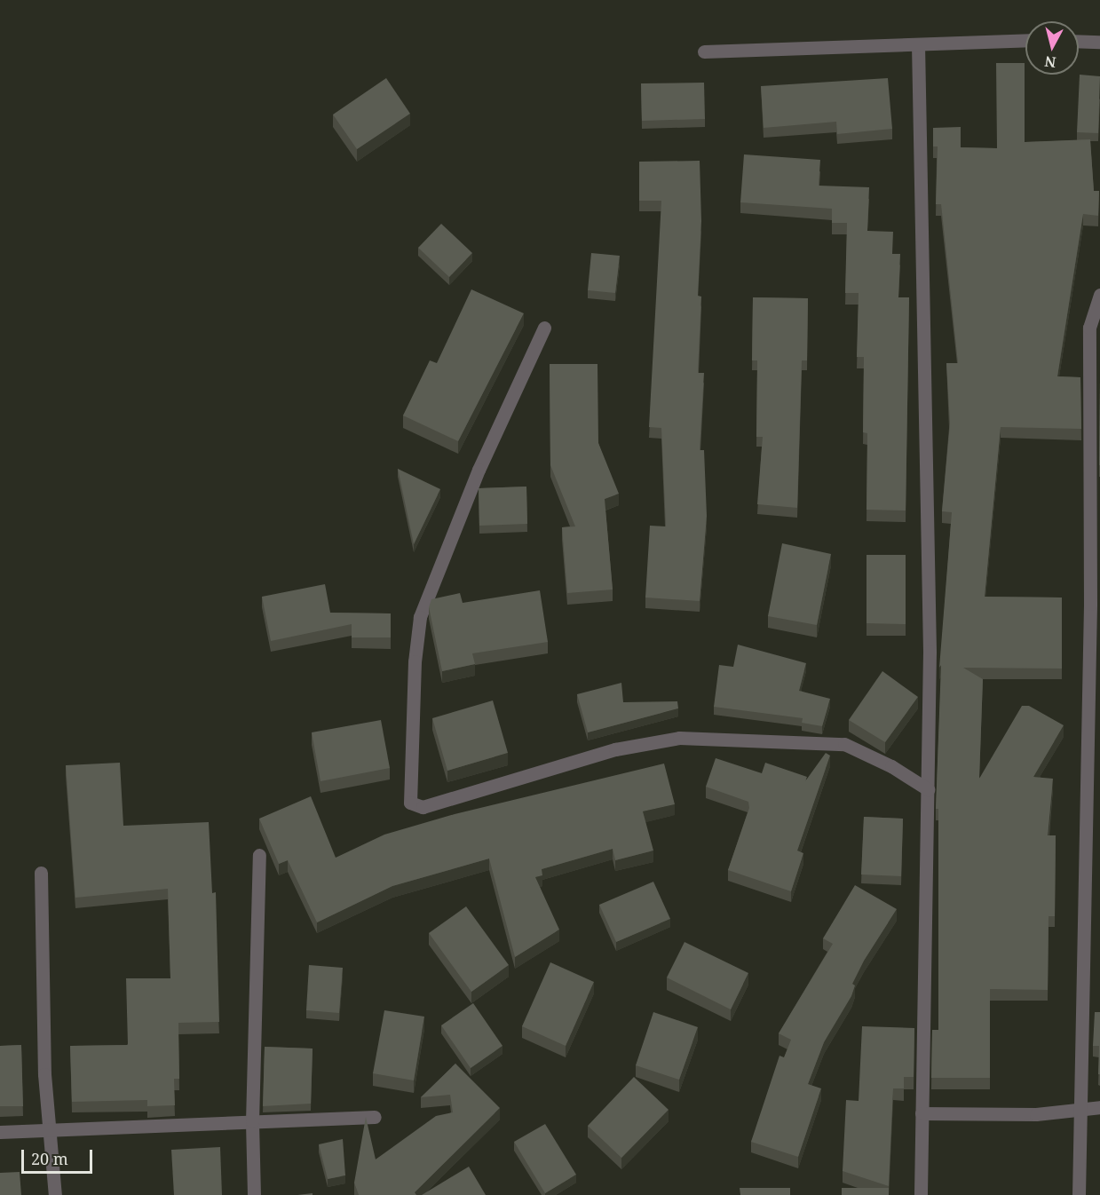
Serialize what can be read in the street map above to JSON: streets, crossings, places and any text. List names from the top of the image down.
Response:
{
  "scale_bar": "20 m",
  "north": "bottom"
}
